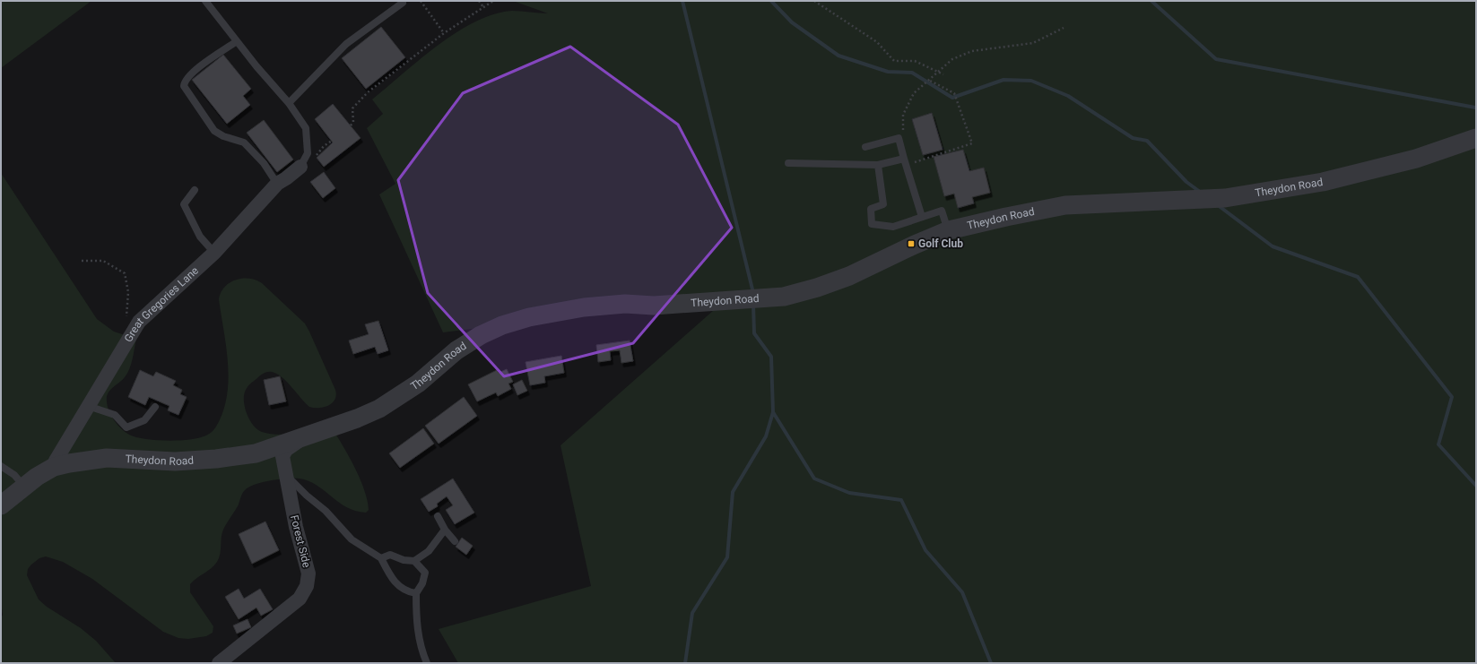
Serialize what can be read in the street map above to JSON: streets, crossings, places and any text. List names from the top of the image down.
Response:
{
  "streets": {
    "street": ["Theydon Road", "Great Gregories Lane", "Forest Side"]
  },
  "crossings": [
    ["Theydon Road", "Great Gregories Lane"],
    ["Theydon Road", "Forest Side"]
  ],
  "places": {
    "transit": ["Golf Club"]
  }
}
